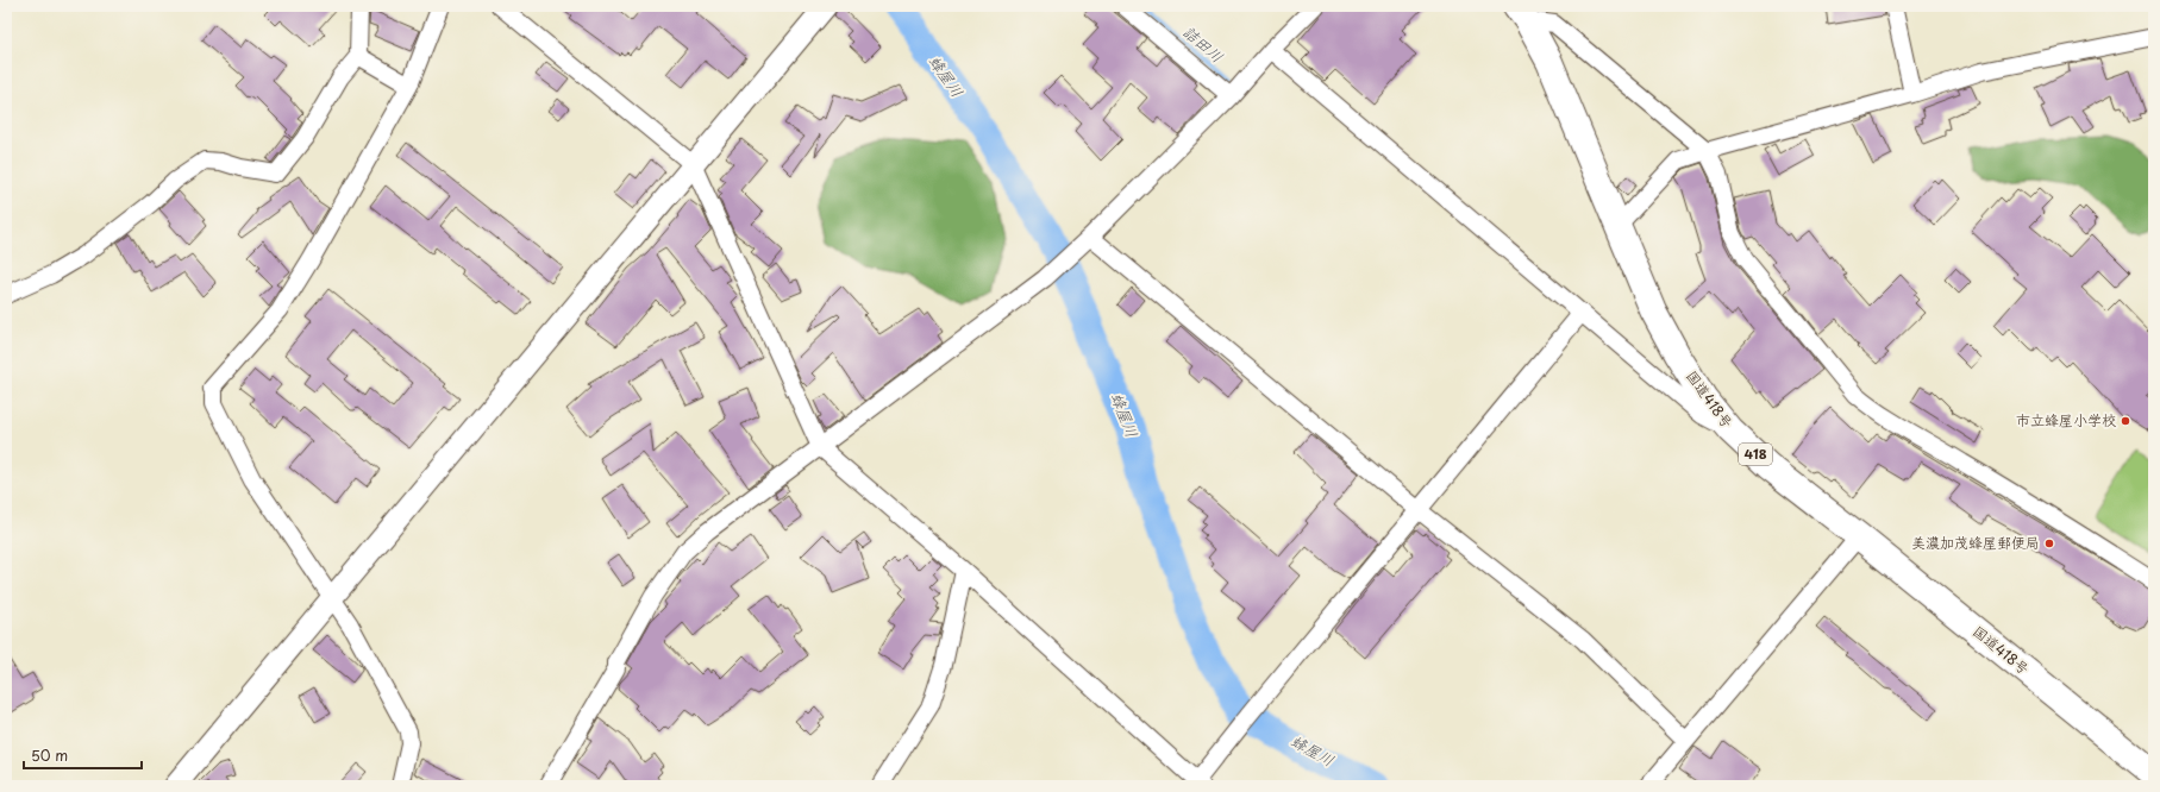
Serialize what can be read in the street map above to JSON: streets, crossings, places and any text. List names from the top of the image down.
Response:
{
  "streets": {
    "highway": ["国道418号", "418"]
  },
  "water": ["詰田川", "蜂屋川"],
  "places": ["市立蜂屋小学校", "美濃加茂蜂屋郵便局"],
  "scale_bar": "50 m"
}
